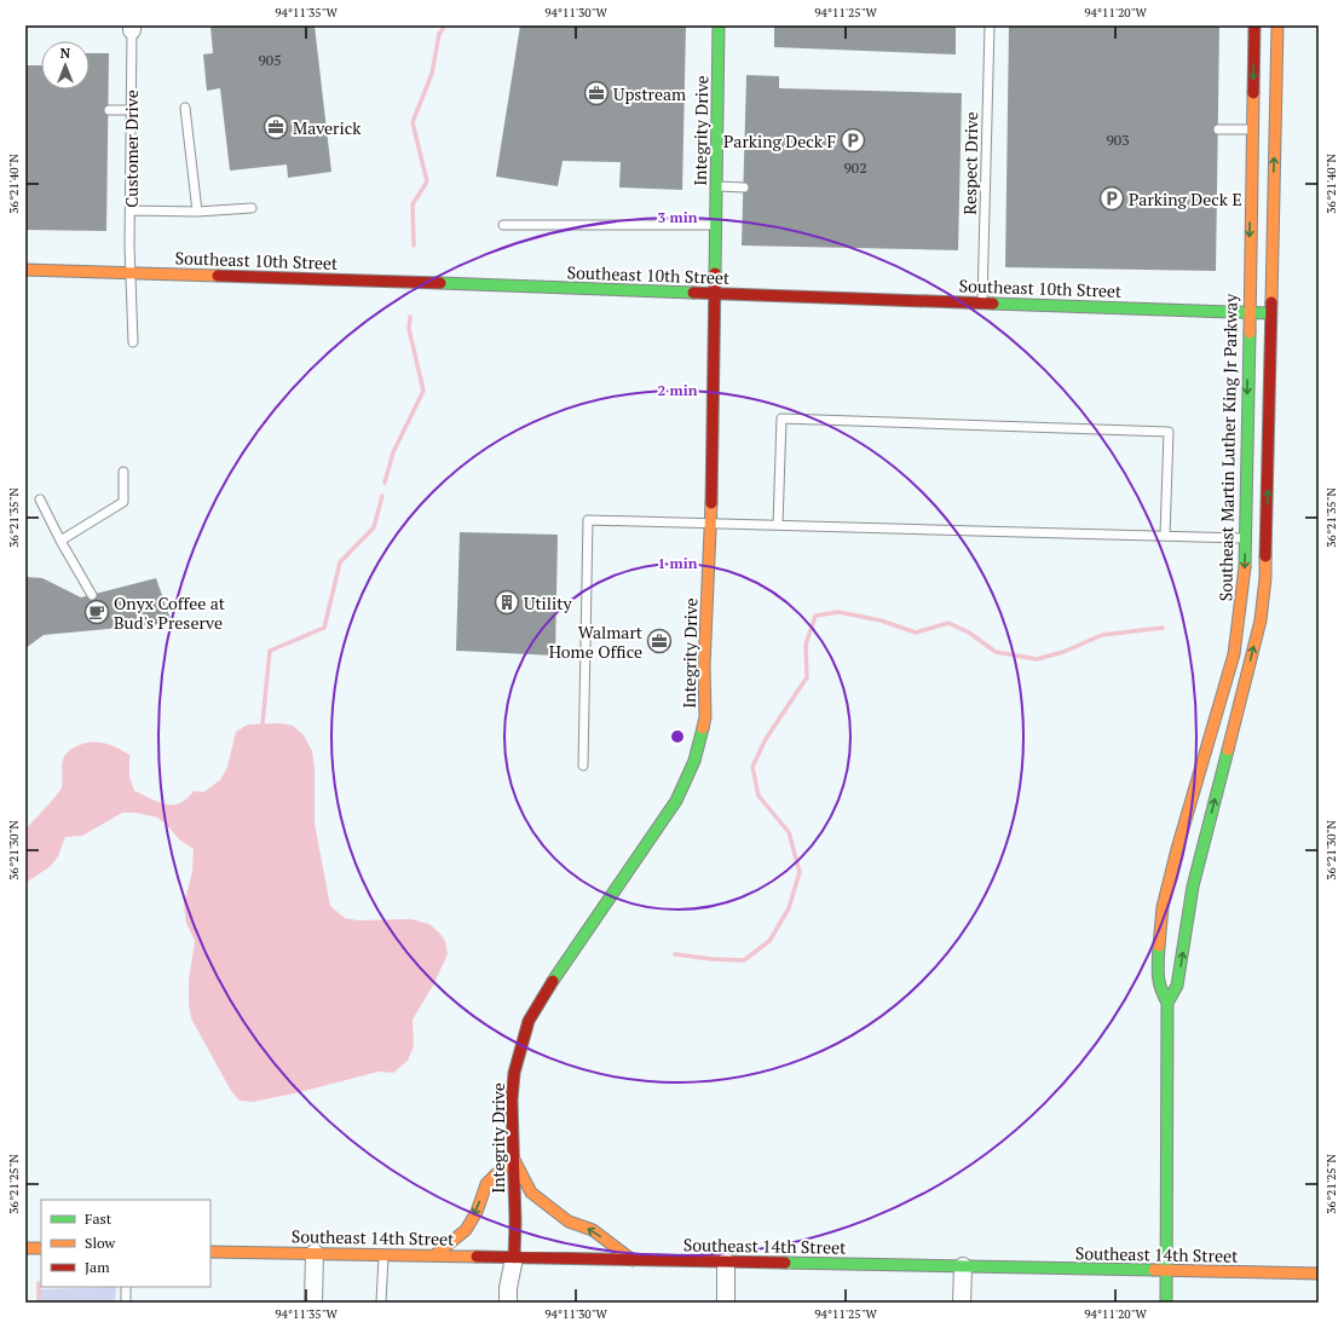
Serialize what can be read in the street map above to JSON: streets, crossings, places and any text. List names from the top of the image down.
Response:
{
  "streets": {
    "street": [
      "Integrity Drive",
      "Southeast 10th Street",
      "Southeast Martin Luther King Jr Parkway",
      "Southeast 14th Street"
    ],
    "lane": ["Customer Drive", "Respect Drive"]
  },
  "crossings": [
    ["Integrity Drive", "Southeast 10th Street"],
    ["Integrity Drive", "Southeast 14th Street"],
    ["Customer Drive", "Southeast 10th Street"],
    ["Respect Drive", "Southeast 10th Street"],
    ["Southeast 10th Street", "Southeast Martin Luther King Jr Parkway"],
    ["Southeast Martin Luther King Jr Parkway", "Southeast 14th Street"]
  ],
  "places": {
    "office": ["Upstream", "Maverick", "Walmart Home Office"],
    "parking": ["Parking Deck F", "Parking Deck E"],
    "building": ["Utility"],
    "cafe": ["Onyx Coffee at Bud's Preserve"]
  },
  "house_numbers": ["905", "903", "902"],
  "legend": ["Fast", "Slow", "Jam"],
  "north": "top",
  "coordinates": [
    "94°11'35\"W",
    "94°11'30\"W",
    "94°11'25\"W",
    "94°11'20\"W",
    "36°21'40\"N",
    "36°21'35\"N",
    "36°21'30\"N",
    "36°21'25\"N"
  ],
  "rings": ["3 min", "2 min", "1 min"]
}
